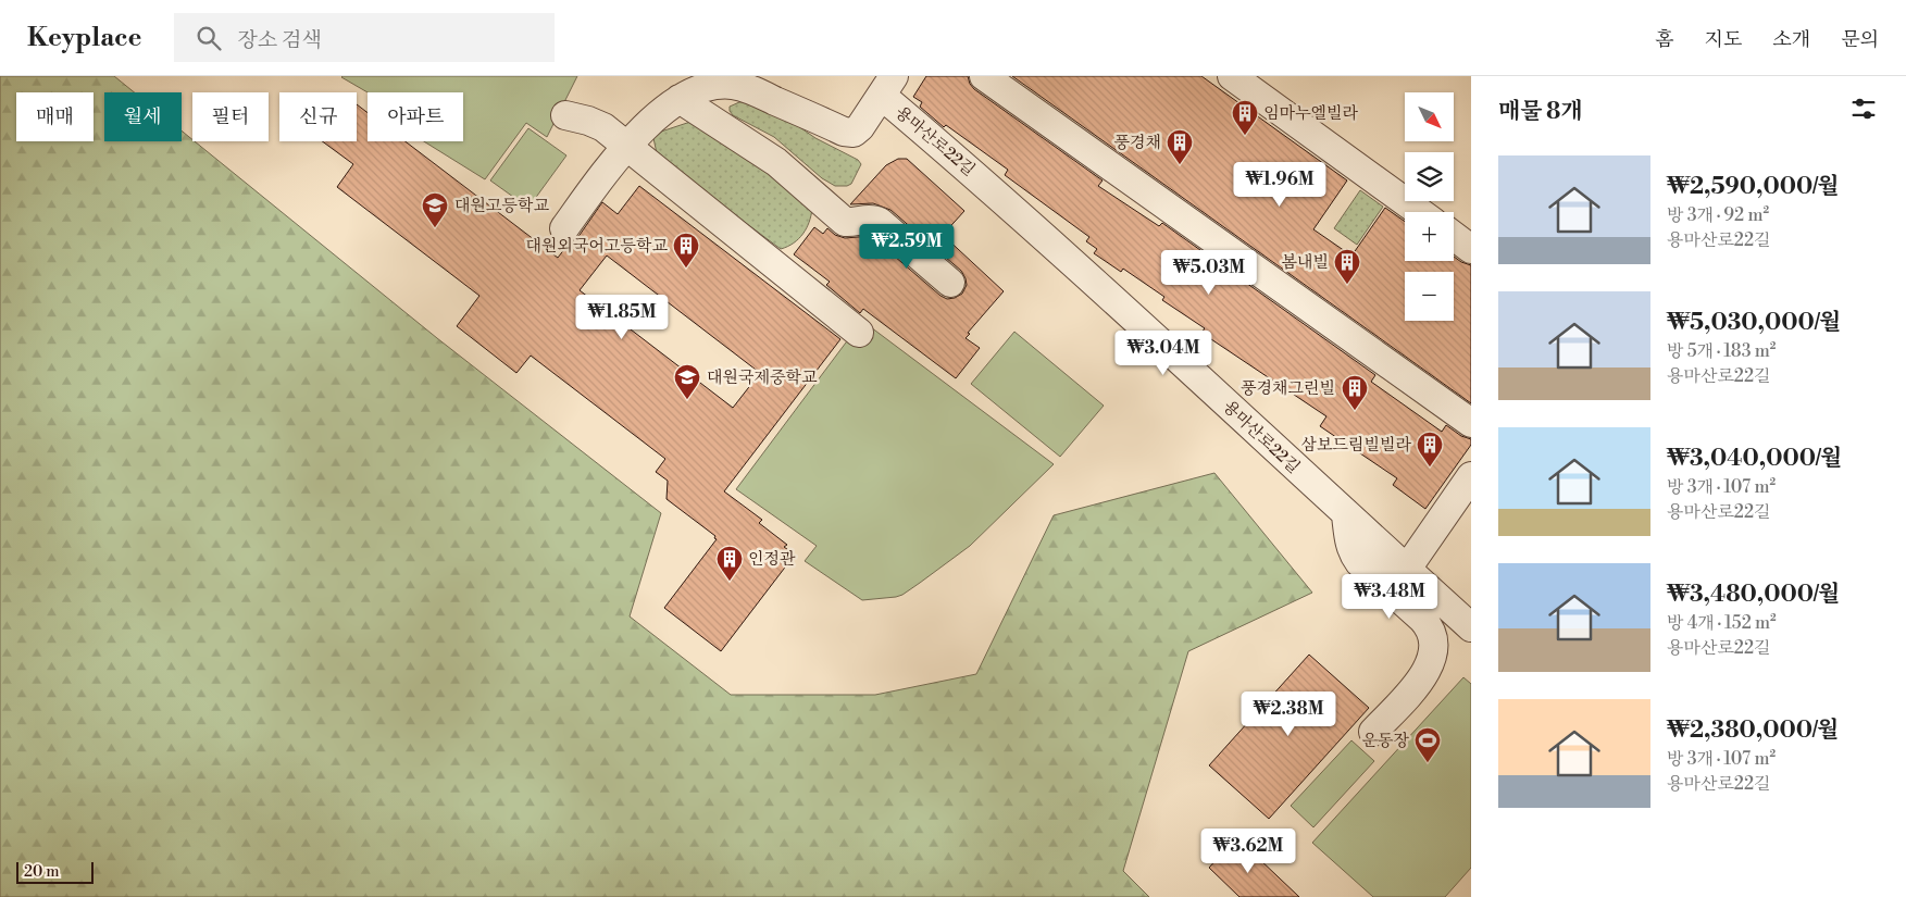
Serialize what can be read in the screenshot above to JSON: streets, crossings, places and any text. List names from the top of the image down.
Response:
{
  "streets": {
    "street": ["용마산로22길"]
  },
  "places": {
    "building": [
      "임마누엘빌라",
      "풍경채",
      "대원외국어고등학교",
      "봄내빌",
      "풍경채그린빌",
      "삼보드림빌빌라",
      "인정관"
    ],
    "school or university": ["대원고등학교", "대원국제중학교"],
    "sports": ["운동장"]
  },
  "scale_bar": "20 m",
  "north": "bottom right",
  "page": {
    "header": "Keyplace",
    "search": "장소 검색",
    "nav": [
      "홈",
      "지도",
      "소개",
      "문의"
    ],
    "heading": "매물 8개",
    "map_buttons": ["+", "−"],
    "chip": [
      "매매",
      "월세",
      "필터",
      "신규",
      "아파트"
    ],
    "list": [
      {
        "name": "₩2,590,000/월",
        "note": "방 3개 · 92 m² · 용마산로22길"
      },
      {
        "name": "₩5,030,000/월",
        "note": "방 5개 · 183 m² · 용마산로22길"
      },
      {
        "name": "₩3,040,000/월",
        "note": "방 3개 · 107 m² · 용마산로22길"
      },
      {
        "name": "₩3,480,000/월",
        "note": "방 4개 · 152 m² · 용마산로22길"
      },
      {
        "name": "₩2,380,000/월",
        "note": "방 3개 · 107 m² · 용마산로22길"
      }
    ],
    "price": [
      "₩1.96M",
      "₩2.59M",
      "₩5.03M",
      "₩1.85M",
      "₩3.04M",
      "₩3.48M",
      "₩2.38M",
      "₩3.62M"
    ],
    "scale": "20 m"
  }
}
